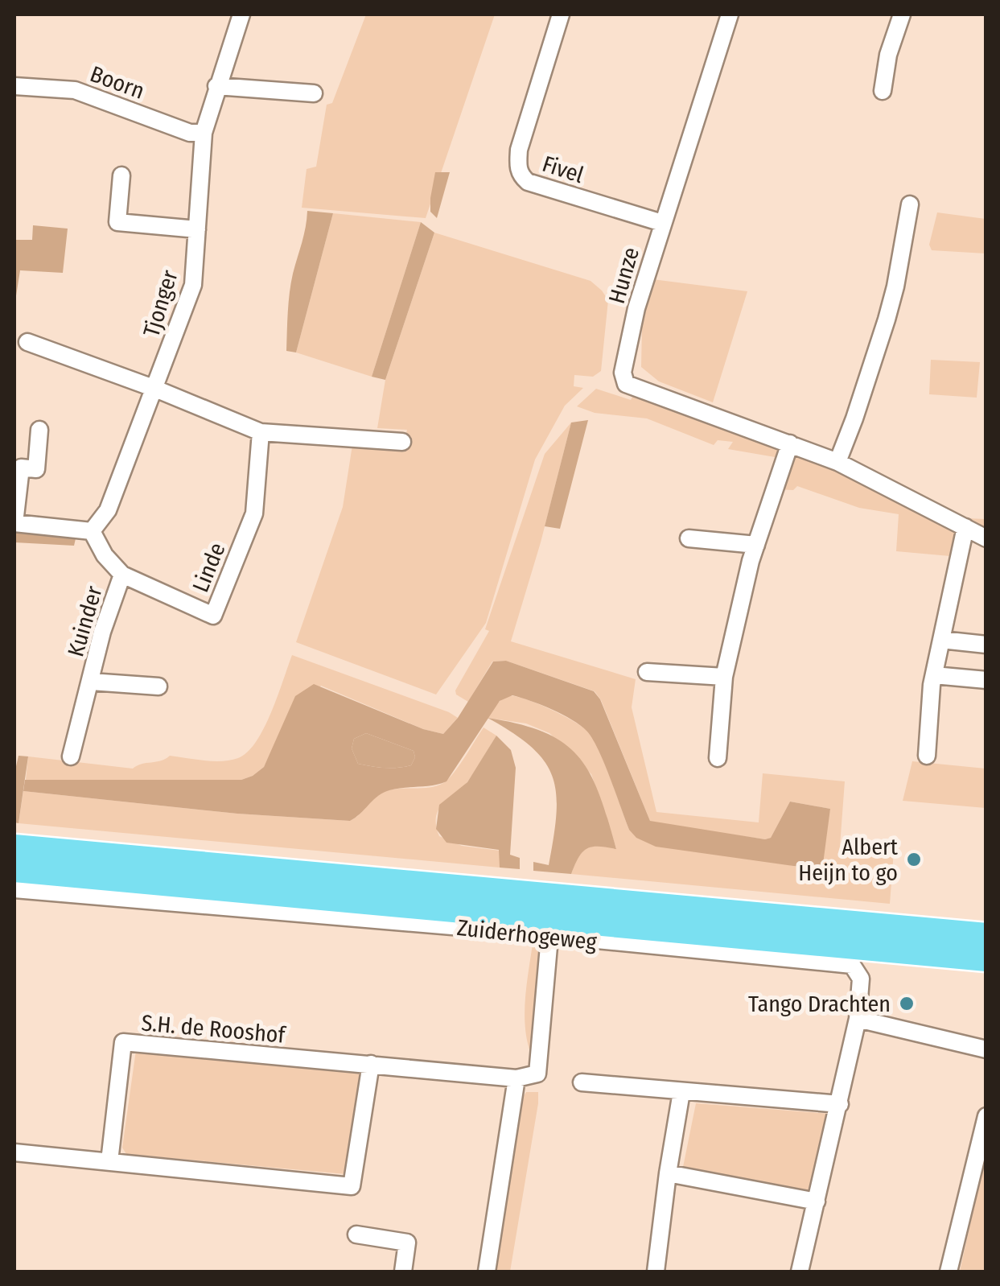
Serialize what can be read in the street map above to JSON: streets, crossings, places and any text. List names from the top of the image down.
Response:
{
  "streets": {
    "main road": ["Zuiderhogeweg"],
    "street": [
      "Boorn",
      "Fivel",
      "Hunze",
      "Tjonger",
      "Linde",
      "Kuinder",
      "S.H. de Rooshof"
    ]
  },
  "crossings": [
    ["Boorn", "Tjonger"],
    ["Fivel", "Hunze"],
    ["Tjonger", "Linde"],
    ["Linde", "Kuinder"]
  ],
  "places": ["Albert Heijn to go", "Tango Drachten"]
}
